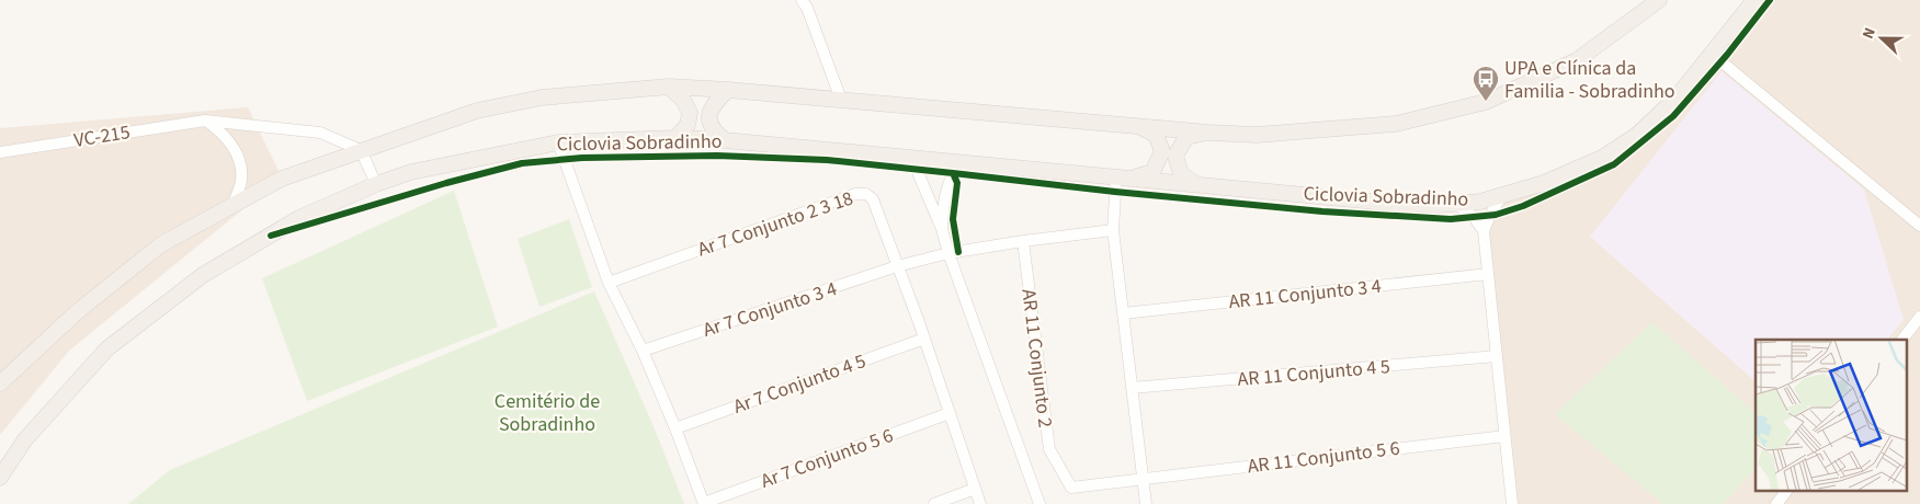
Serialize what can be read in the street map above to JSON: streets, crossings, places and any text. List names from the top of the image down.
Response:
{
  "streets": {
    "street": [
      "VC-215",
      "Ar 7 Conjunto 2 3 18",
      "AR 11 Conjunto 3 4",
      "Ar 7 Conjunto 3 4",
      "AR 11 Conjunto 2",
      "AR 11 Conjunto 4 5",
      "Ar 7 Conjunto 4 5",
      "AR 11 Conjunto 5 6",
      "Ar 7 Conjunto 5 6"
    ],
    "cycle path": ["Ciclovia Sobradinho"]
  },
  "crossings": [
    ["Ar 7 Conjunto 2 3 18", "Ar 7 Conjunto 3 4"],
    ["Ar 7 Conjunto 3 4", "AR 11 Conjunto 2"],
    ["AR 11 Conjunto 2", "AR 11 Conjunto 5 6"]
  ],
  "parks": ["Cemitério de Sobradinho"],
  "places": {
    "bus stop": ["UPA e Clínica da Familia - Sobradinho"]
  },
  "north": "left"
}
